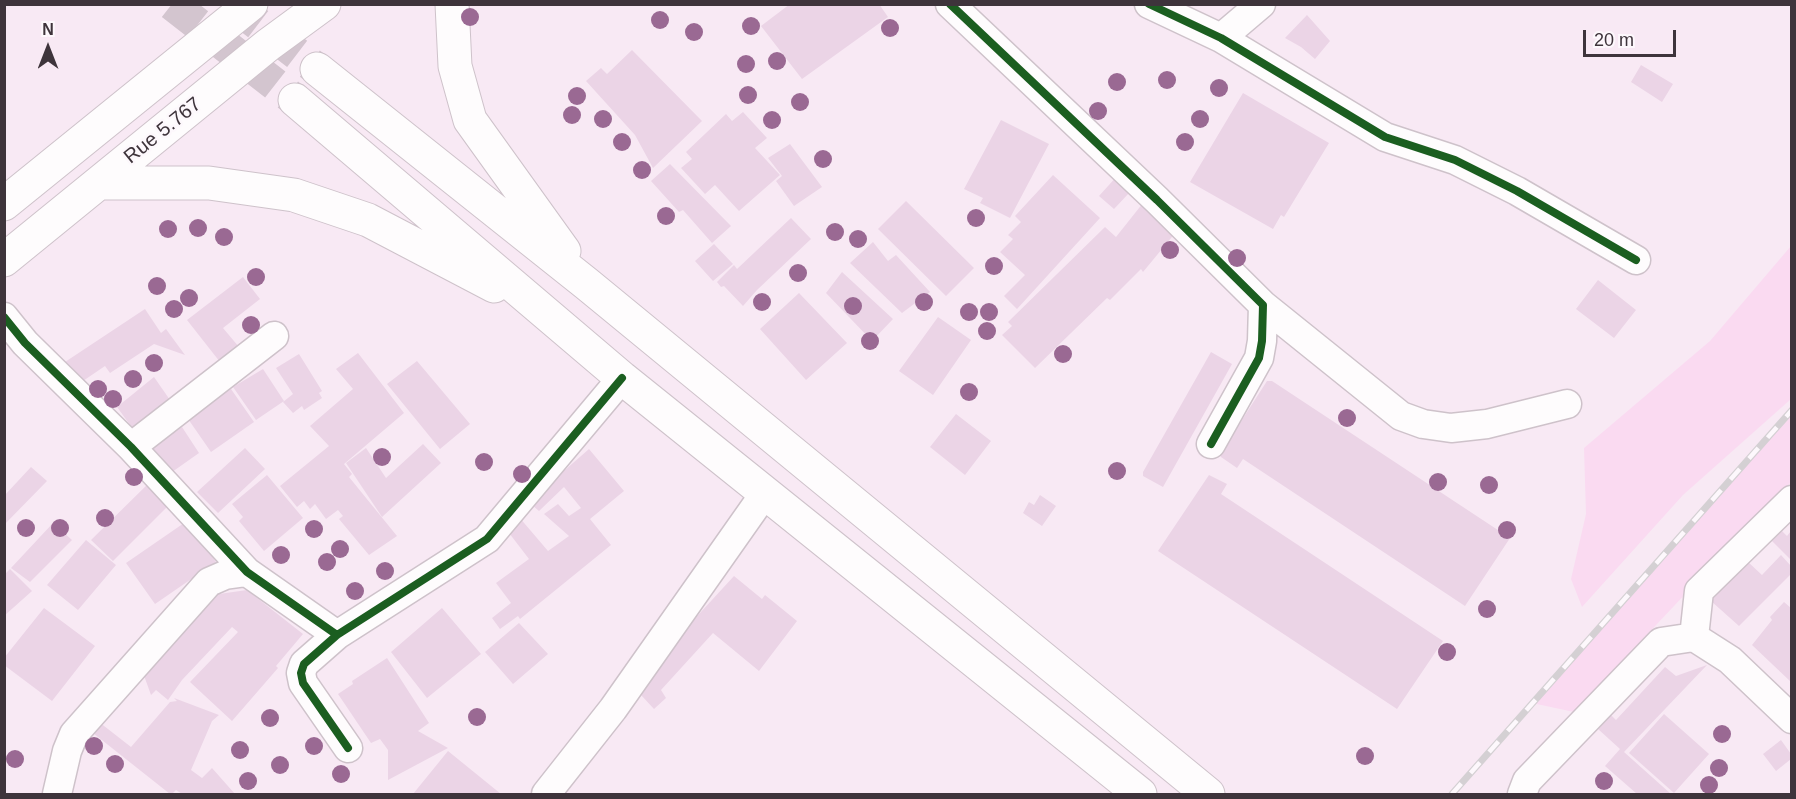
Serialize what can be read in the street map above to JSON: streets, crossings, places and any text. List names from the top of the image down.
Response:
{
  "streets": {
    "highway": ["Rue 5.767"]
  },
  "scale_bar": "20 m",
  "north": "top"
}
